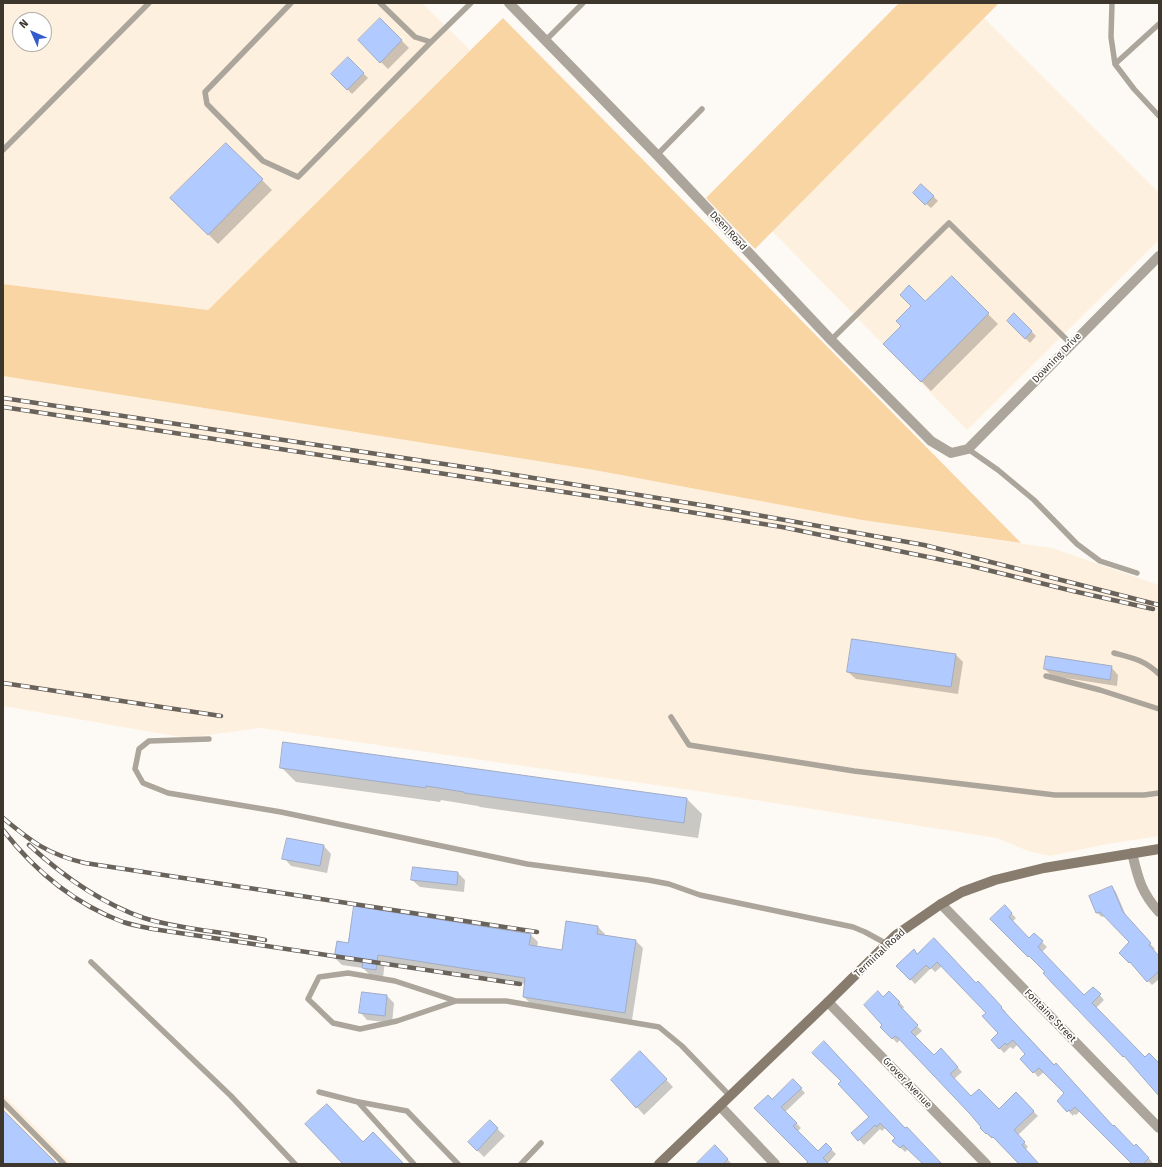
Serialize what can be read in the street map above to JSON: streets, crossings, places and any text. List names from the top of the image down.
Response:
{
  "streets": {
    "main road": ["Terminal Road"],
    "street": [
      "Deen Road",
      "Downing Drive",
      "Fontaine Street",
      "Grover Avenue"
    ]
  },
  "crossings": [
    ["Deen Road", "Downing Drive"],
    ["Terminal Road", "Fontaine Street"],
    ["Terminal Road", "Grover Avenue"]
  ],
  "north": "top left"
}
